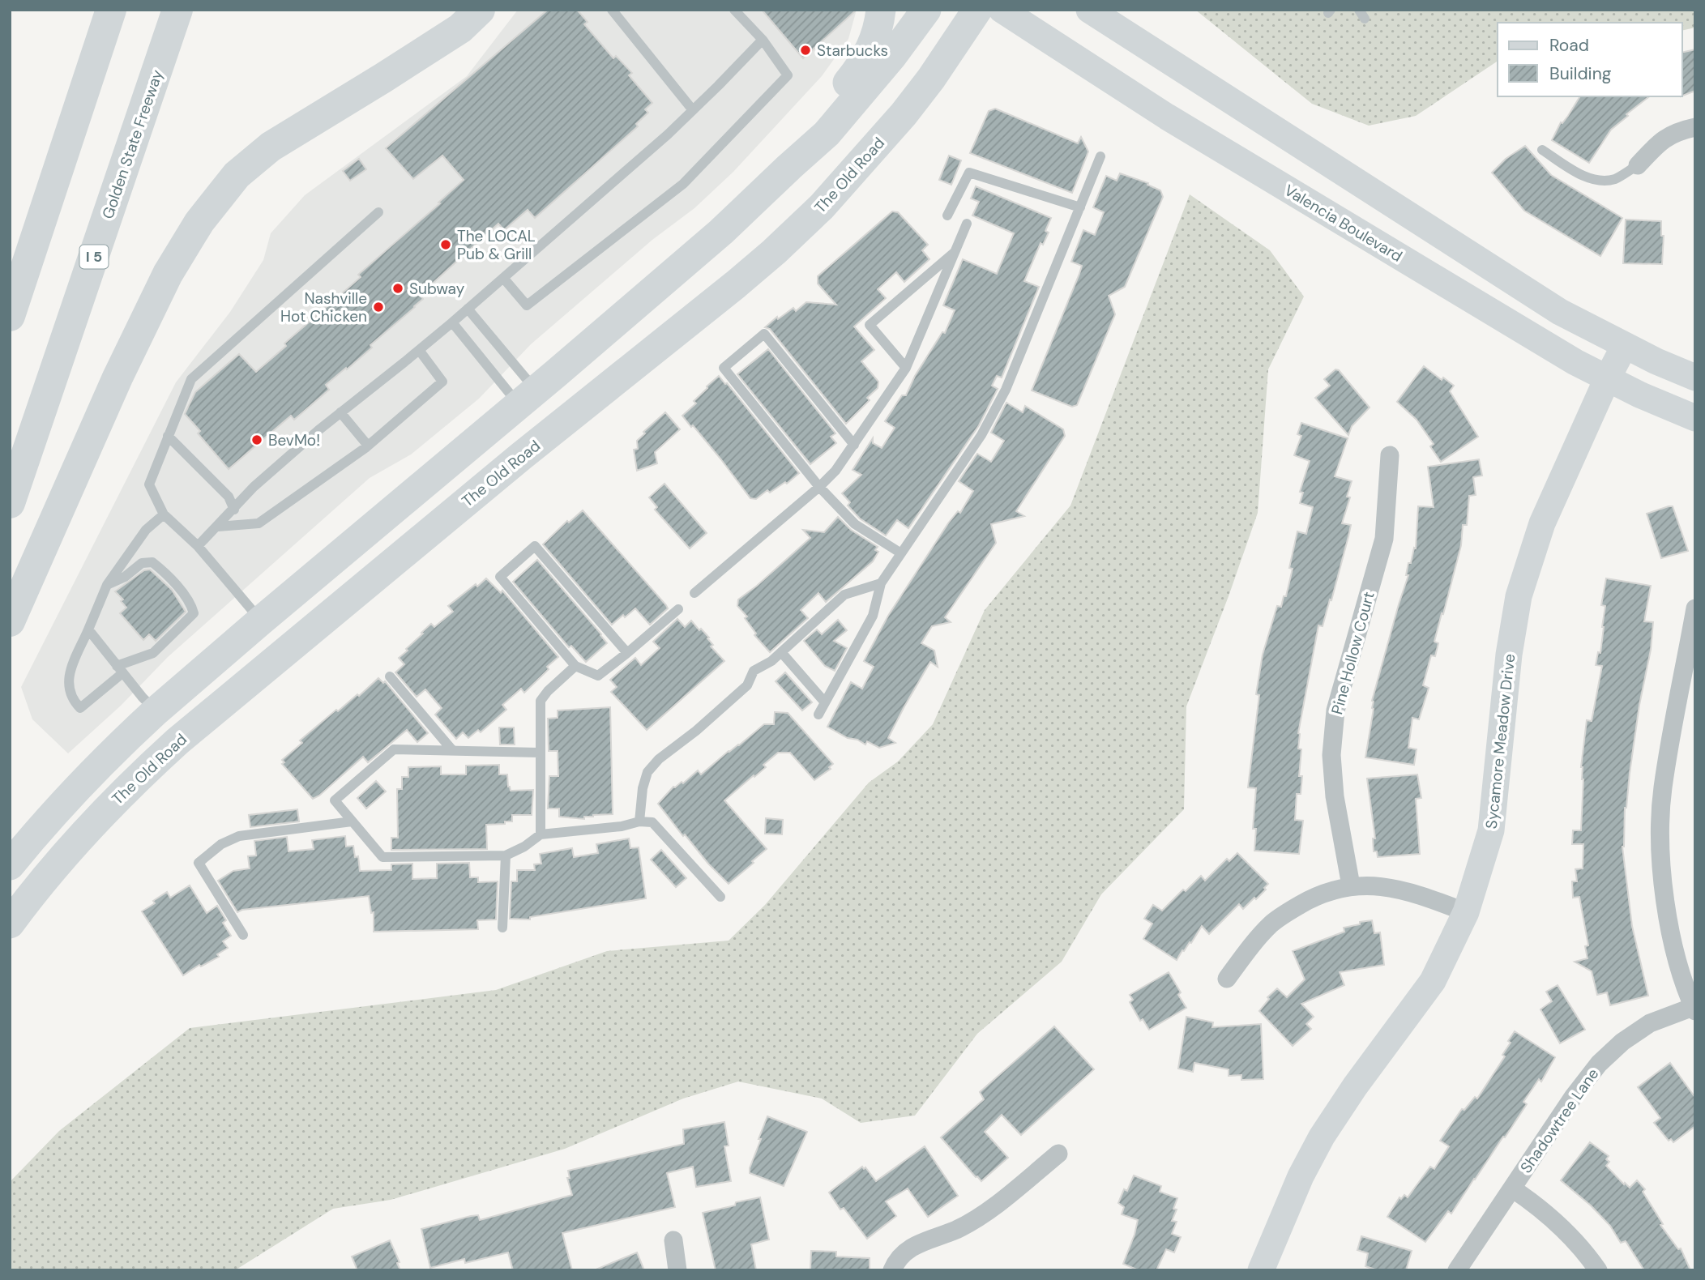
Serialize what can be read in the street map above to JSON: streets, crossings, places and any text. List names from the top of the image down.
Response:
{
  "streets": {
    "highway": ["Golden State Freeway", "I 5"],
    "main road": ["The Old Road"],
    "street": [
      "Valencia Boulevard",
      "Pine Hollow Court",
      "Sycamore Meadow Drive",
      "Shadowtree Lane"
    ]
  },
  "crossings": [
    ["Valencia Boulevard", "Sycamore Meadow Drive"]
  ],
  "places": [
    "Starbucks",
    "The LOCAL Pub & Grill",
    "Subway",
    "Nashville Hot Chicken",
    "BevMo!"
  ],
  "legend": ["Road", "Building"]
}
